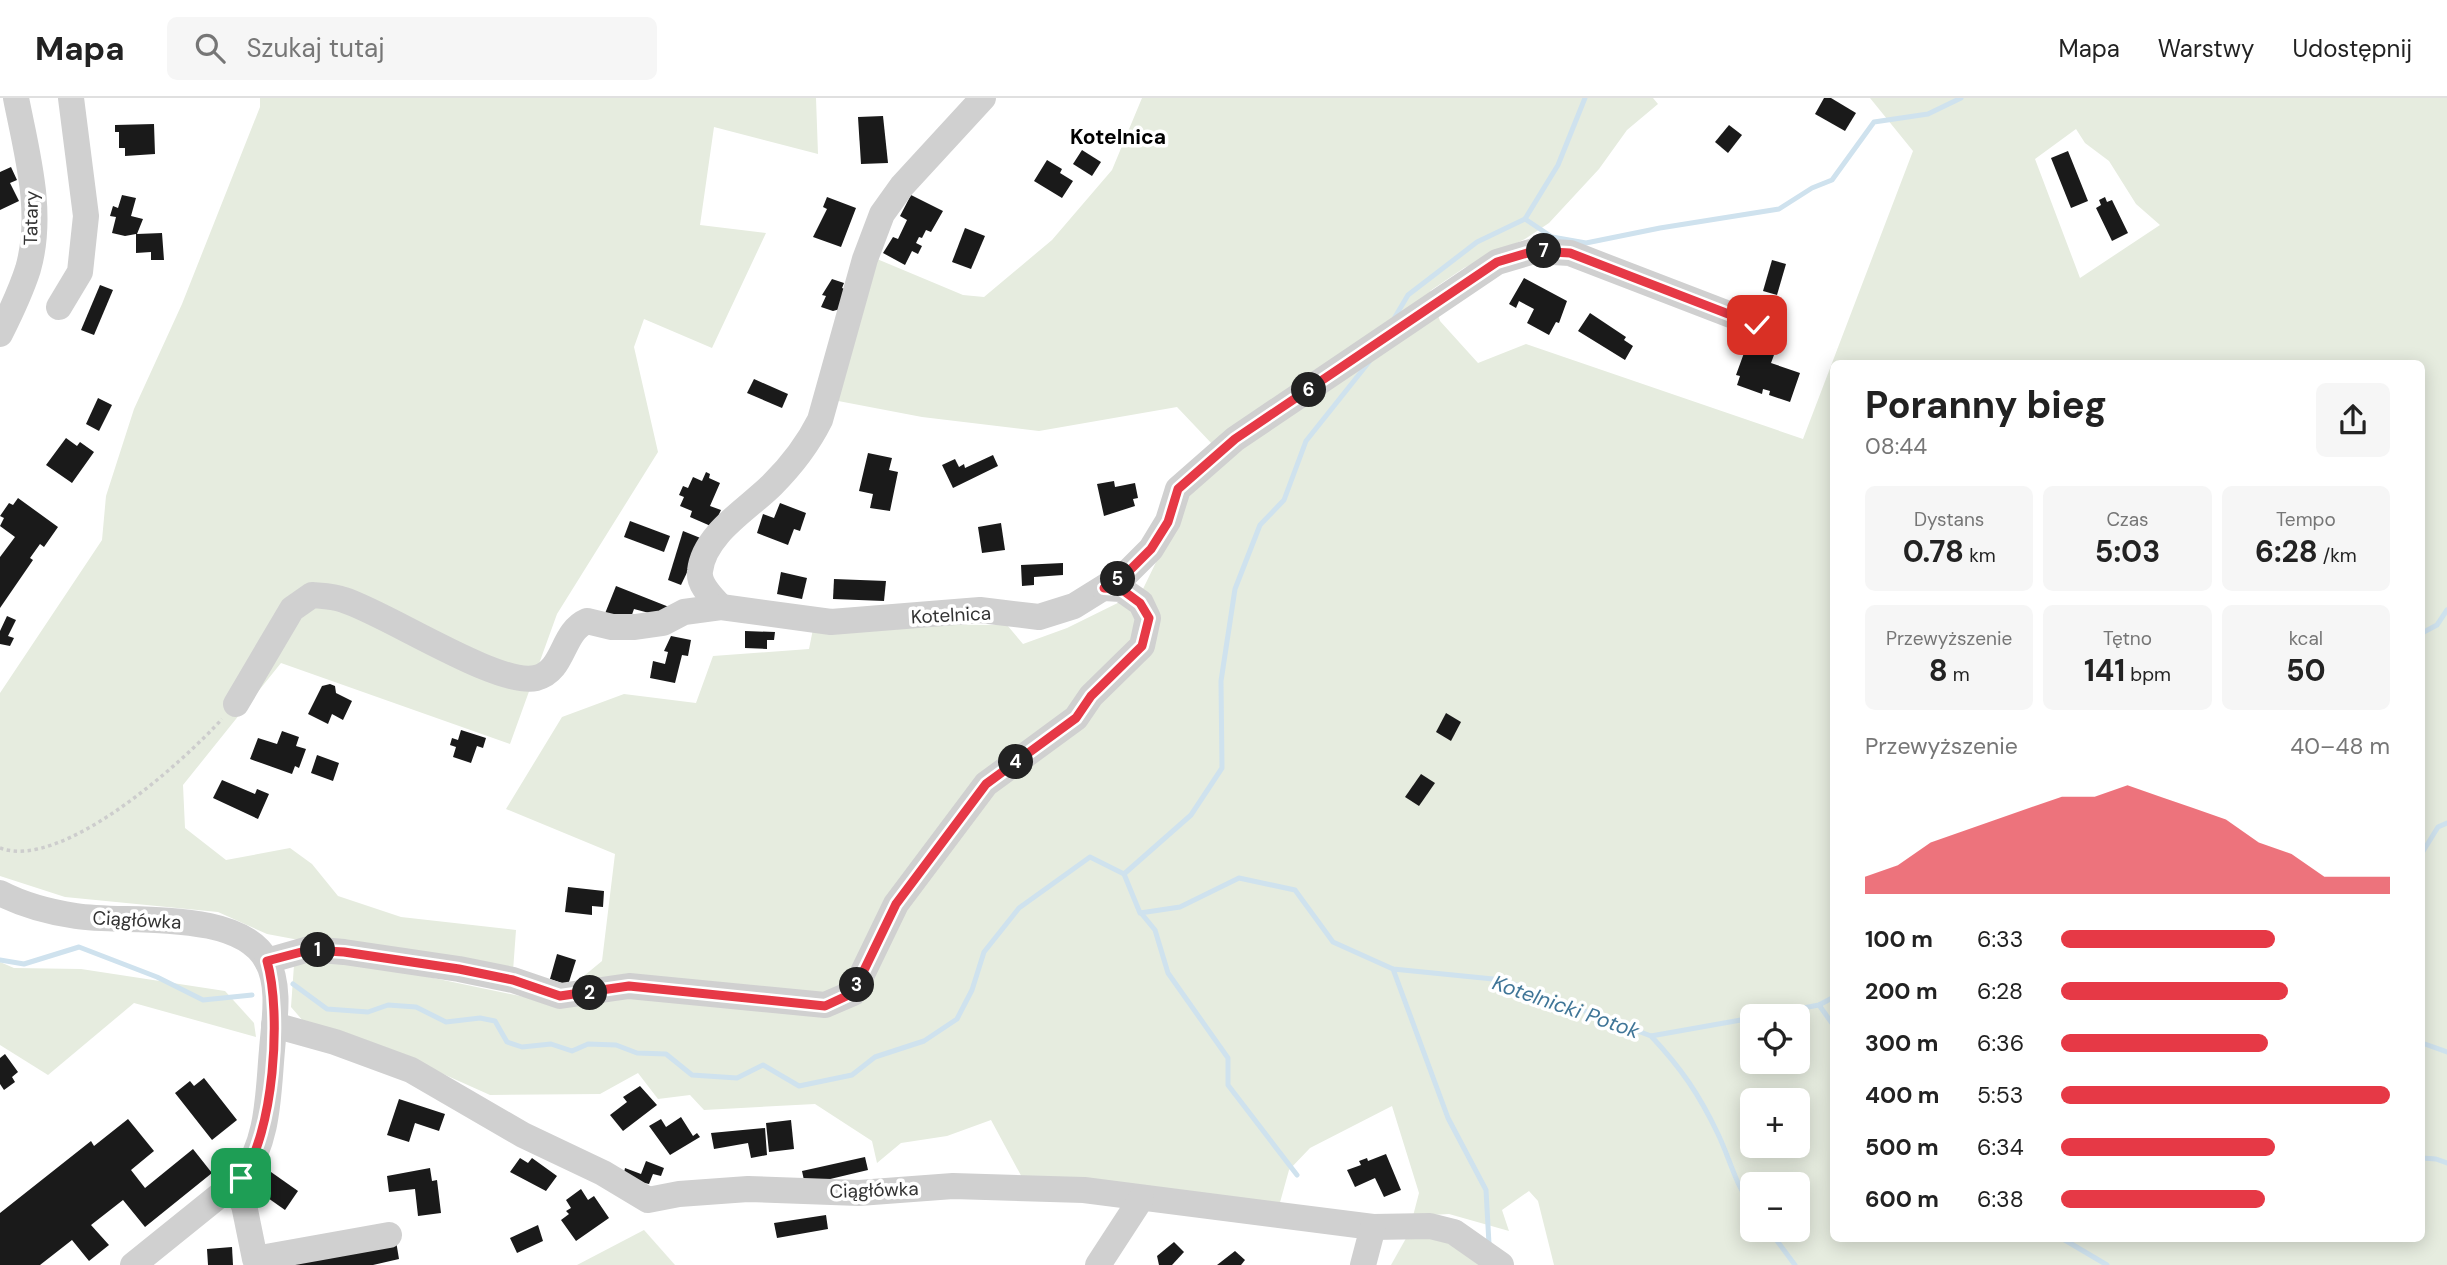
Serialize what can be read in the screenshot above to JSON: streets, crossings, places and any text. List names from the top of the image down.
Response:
{
  "streets": {
    "street": ["Tatary", "Kotelnica", "Ciągłówka"]
  },
  "districts": ["Kotelnica"],
  "water": ["Kotelnicki Potok"],
  "page": {
    "header": "Mapa",
    "search": "Szukaj tutaj",
    "nav": ["Mapa", "Warstwy", "Udostępnij"],
    "pins": [
      "7",
      "6",
      "5",
      "4",
      "1",
      "3",
      "2"
    ],
    "heading": ["Poranny bieg", "08:44"],
    "stats": [
      ["Dystans", "0.78 km"],
      ["Czas", "5:03"],
      ["Tempo", "6:28 /km"],
      ["Przewyższenie", "8 m"],
      ["Tętno", "141 bpm"],
      ["kcal", "50"]
    ],
    "chart": ["Przewyższenie", "40–48 m"],
    "list": [
      {
        "name": "100 m",
        "note": "6:33"
      },
      {
        "name": "200 m",
        "note": "6:28"
      },
      {
        "name": "300 m",
        "note": "6:36"
      },
      {
        "name": "400 m",
        "note": "5:53"
      },
      {
        "name": "500 m",
        "note": "6:34"
      },
      {
        "name": "600 m",
        "note": "6:38"
      }
    ],
    "map_buttons": ["+", "−"]
  }
}
